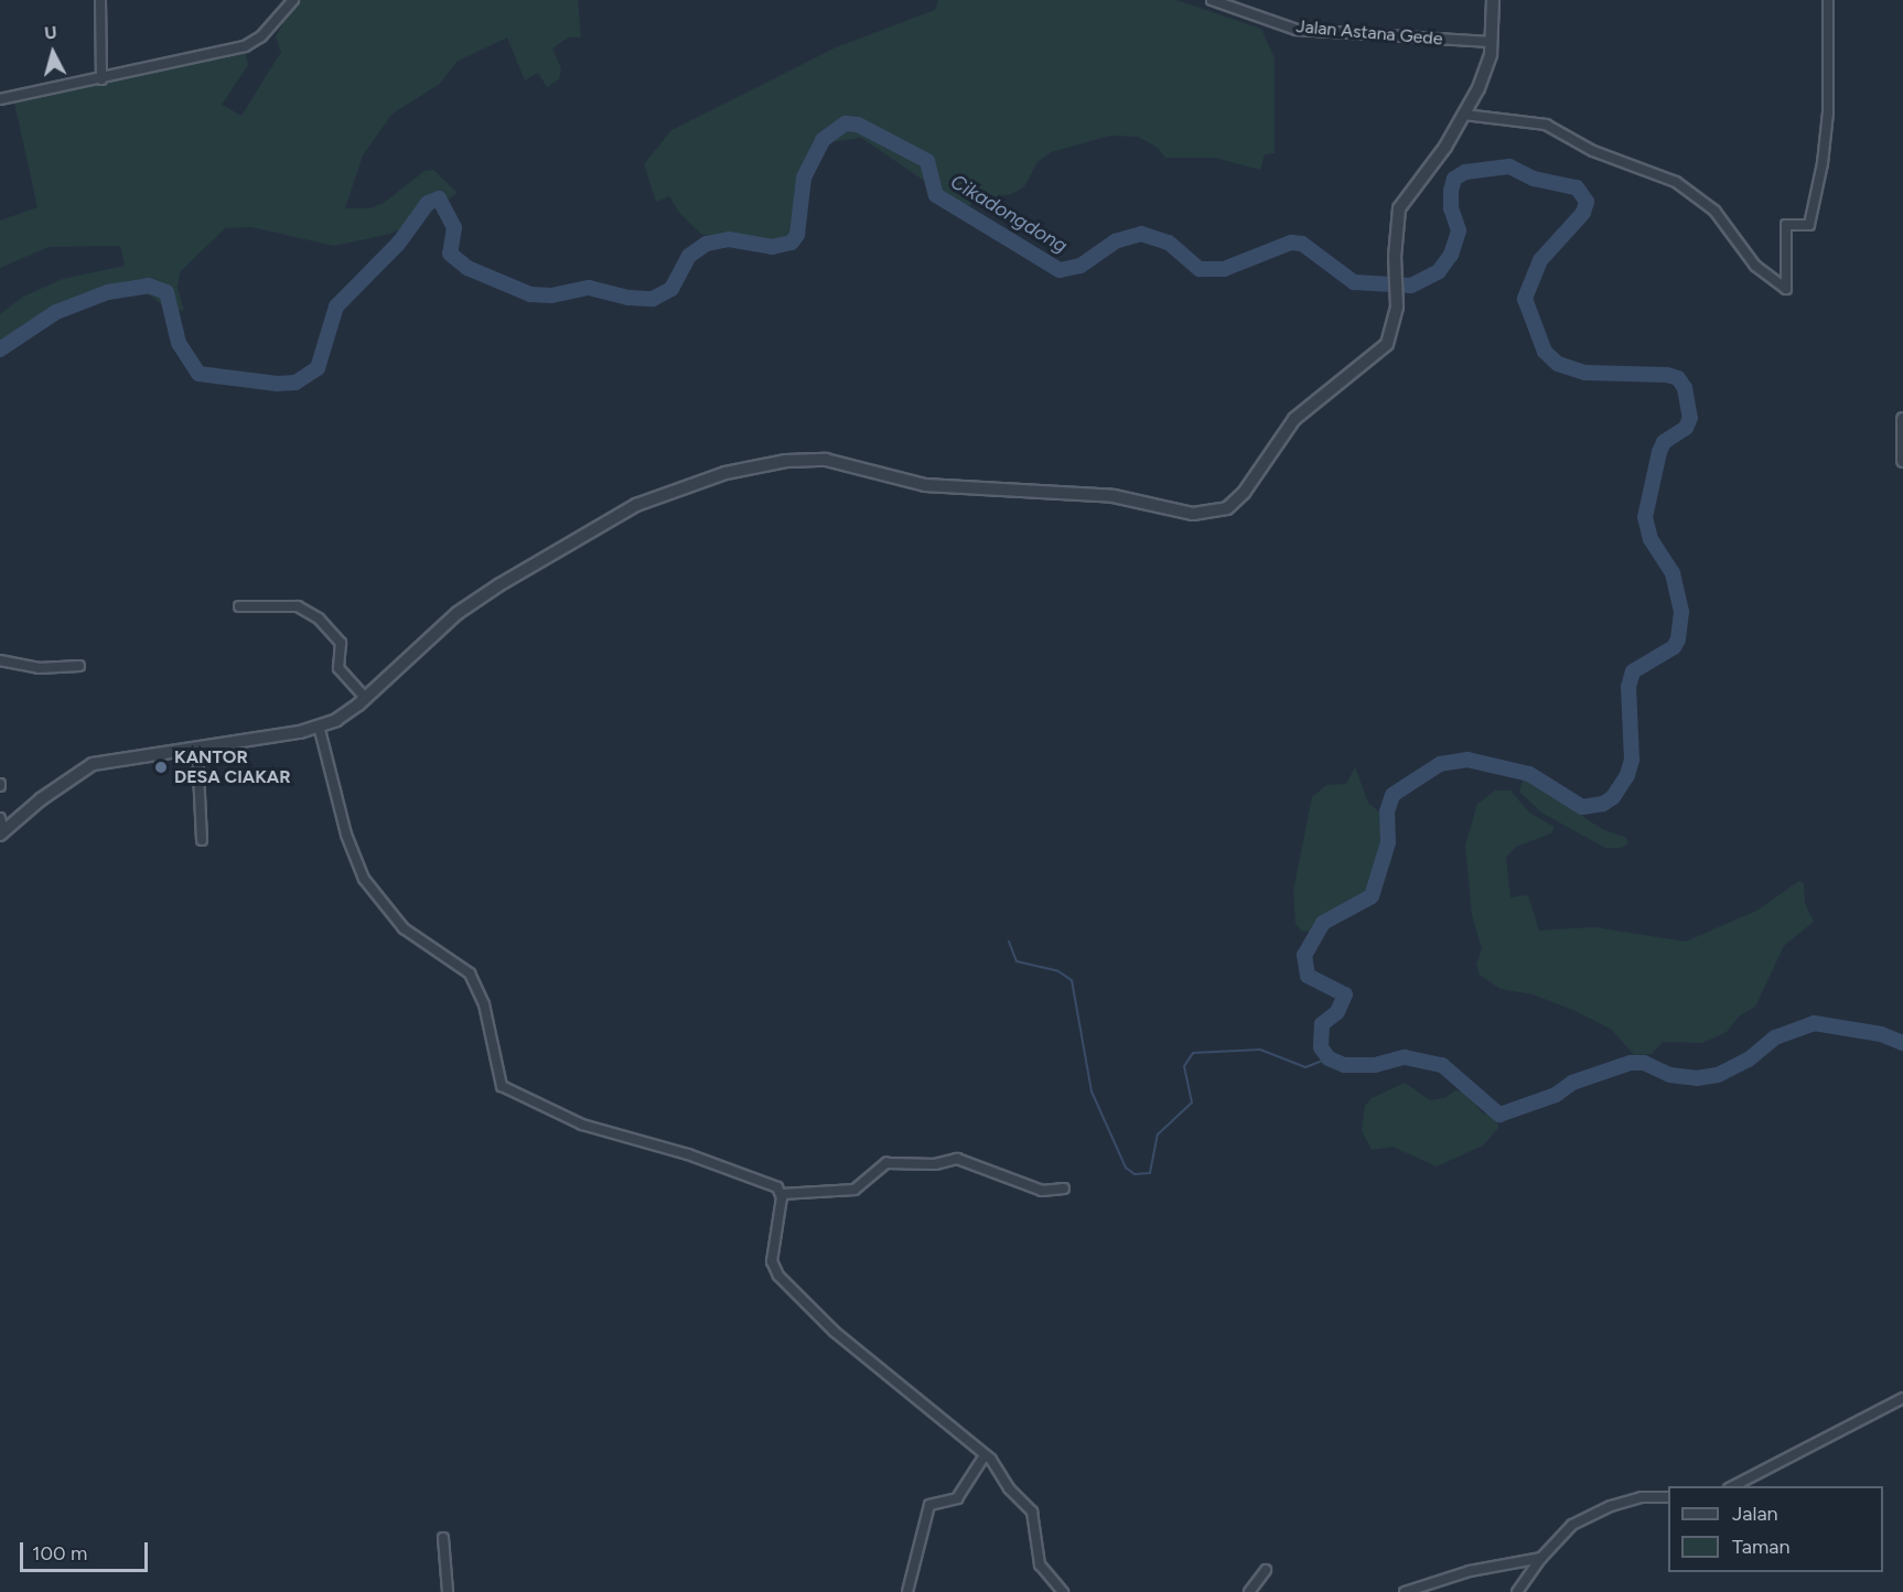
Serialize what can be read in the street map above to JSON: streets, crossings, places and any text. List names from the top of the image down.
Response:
{
  "streets": {
    "street": ["Jalan Astana Gede"]
  },
  "water": ["Cikadongdong"],
  "places": ["KANTOR DESA CIAKAR"],
  "legend": ["Jalan", "Taman"],
  "scale_bar": "100 m",
  "north": "top"
}
